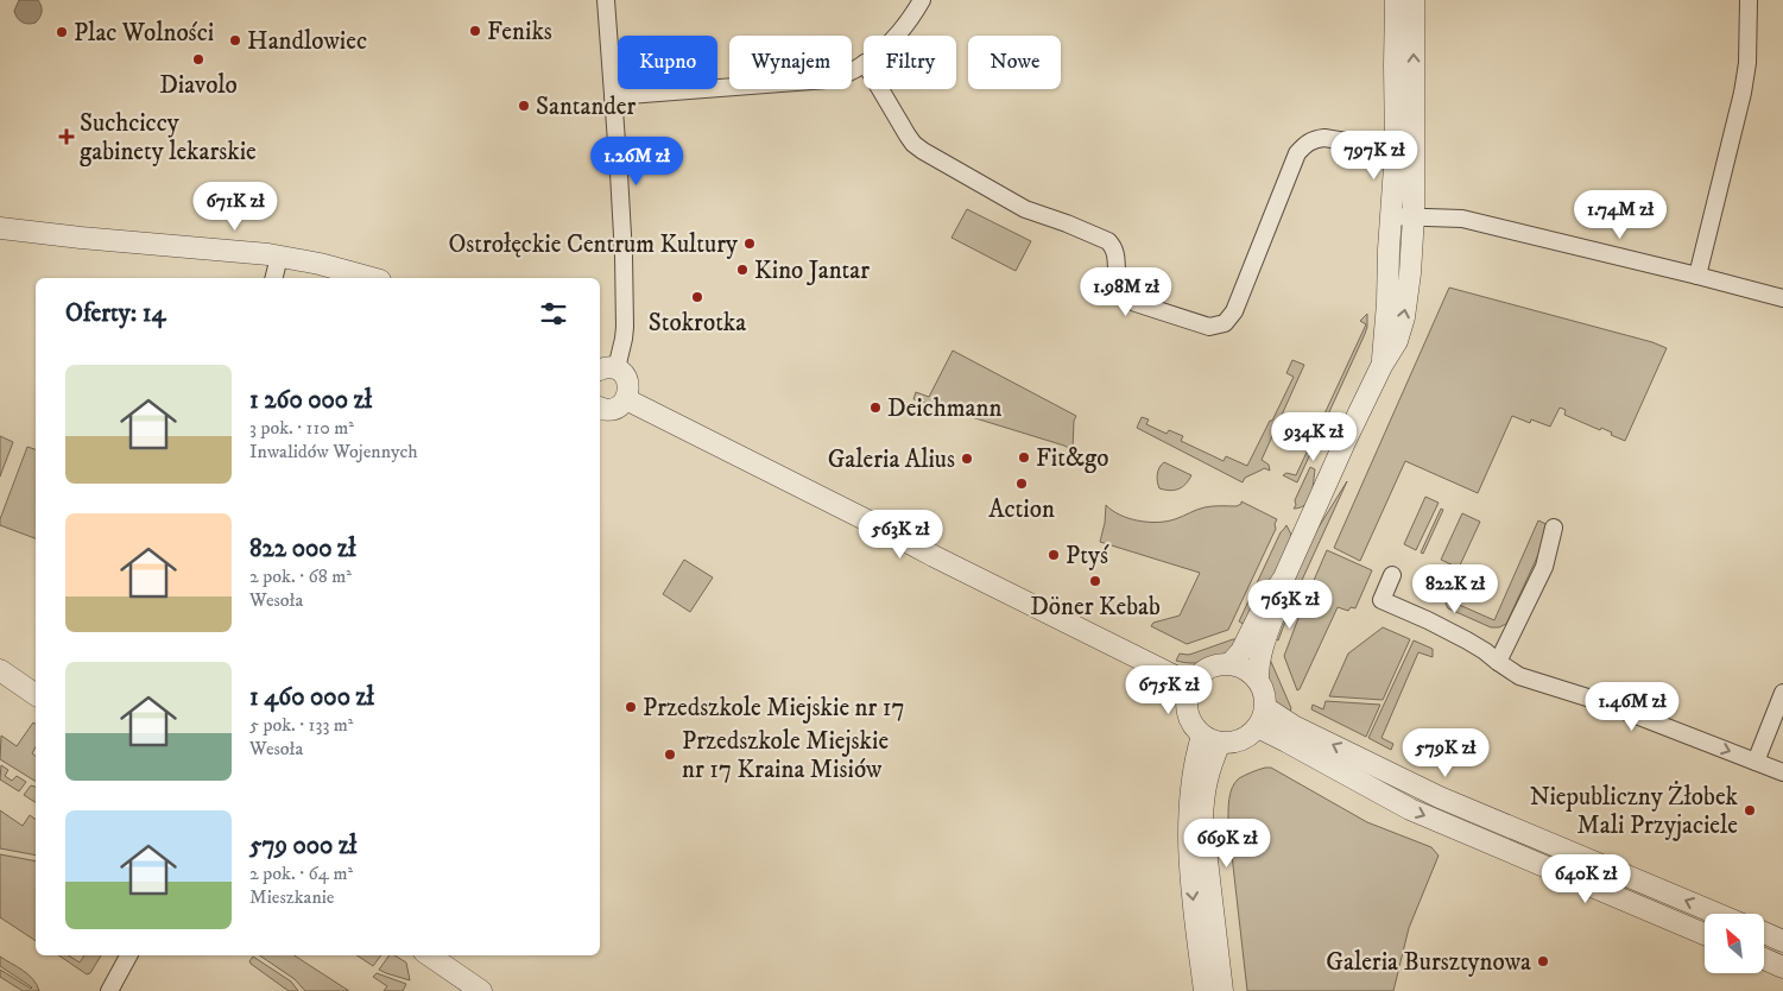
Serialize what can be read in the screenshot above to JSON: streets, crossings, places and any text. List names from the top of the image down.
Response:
{
  "places": {
    "other": [
      "Feniks",
      "Plac Wolności",
      "Handlowiec",
      "Diavolo",
      "Santander",
      "Ostrołęckie Centrum Kultury",
      "Kino Jantar",
      "Stokrotka",
      "Deichmann",
      "Fit&go",
      "Galeria Alius",
      "Action",
      "Ptyś",
      "Döner Kebab",
      "Przedszkole Miejskie nr 17",
      "Przedszkole Miejskie nr 17 Kraina Misiów",
      "Niepubliczny Żłobek Mali Przyjaciele",
      "Galeria Bursztynowa"
    ],
    "health": ["Suchciccy gabinety lekarskie"]
  },
  "north": "top left",
  "page": {
    "chip": [
      "Kupno",
      "Wynajem",
      "Filtry",
      "Nowe"
    ],
    "price": [
      "797K zł",
      "1.26M zł",
      "671K zł",
      "1.74M zł",
      "1.98M zł",
      "934K zł",
      "563K zł",
      "822K zł",
      "763K zł",
      "675K zł",
      "1.46M zł",
      "579K zł",
      "669K zł",
      "640K zł"
    ],
    "heading": "Oferty: 14",
    "list": [
      {
        "name": "1 260 000 zł",
        "note": "3 pok. · 110 m² · Inwalidów Wojennych"
      },
      {
        "name": "822 000 zł",
        "note": "2 pok. · 68 m² · Wesoła"
      },
      {
        "name": "1 460 000 zł",
        "note": "5 pok. · 133 m² · Wesoła"
      },
      {
        "name": "579 000 zł",
        "note": "2 pok. · 64 m² · Mieszkanie"
      }
    ]
  }
}
